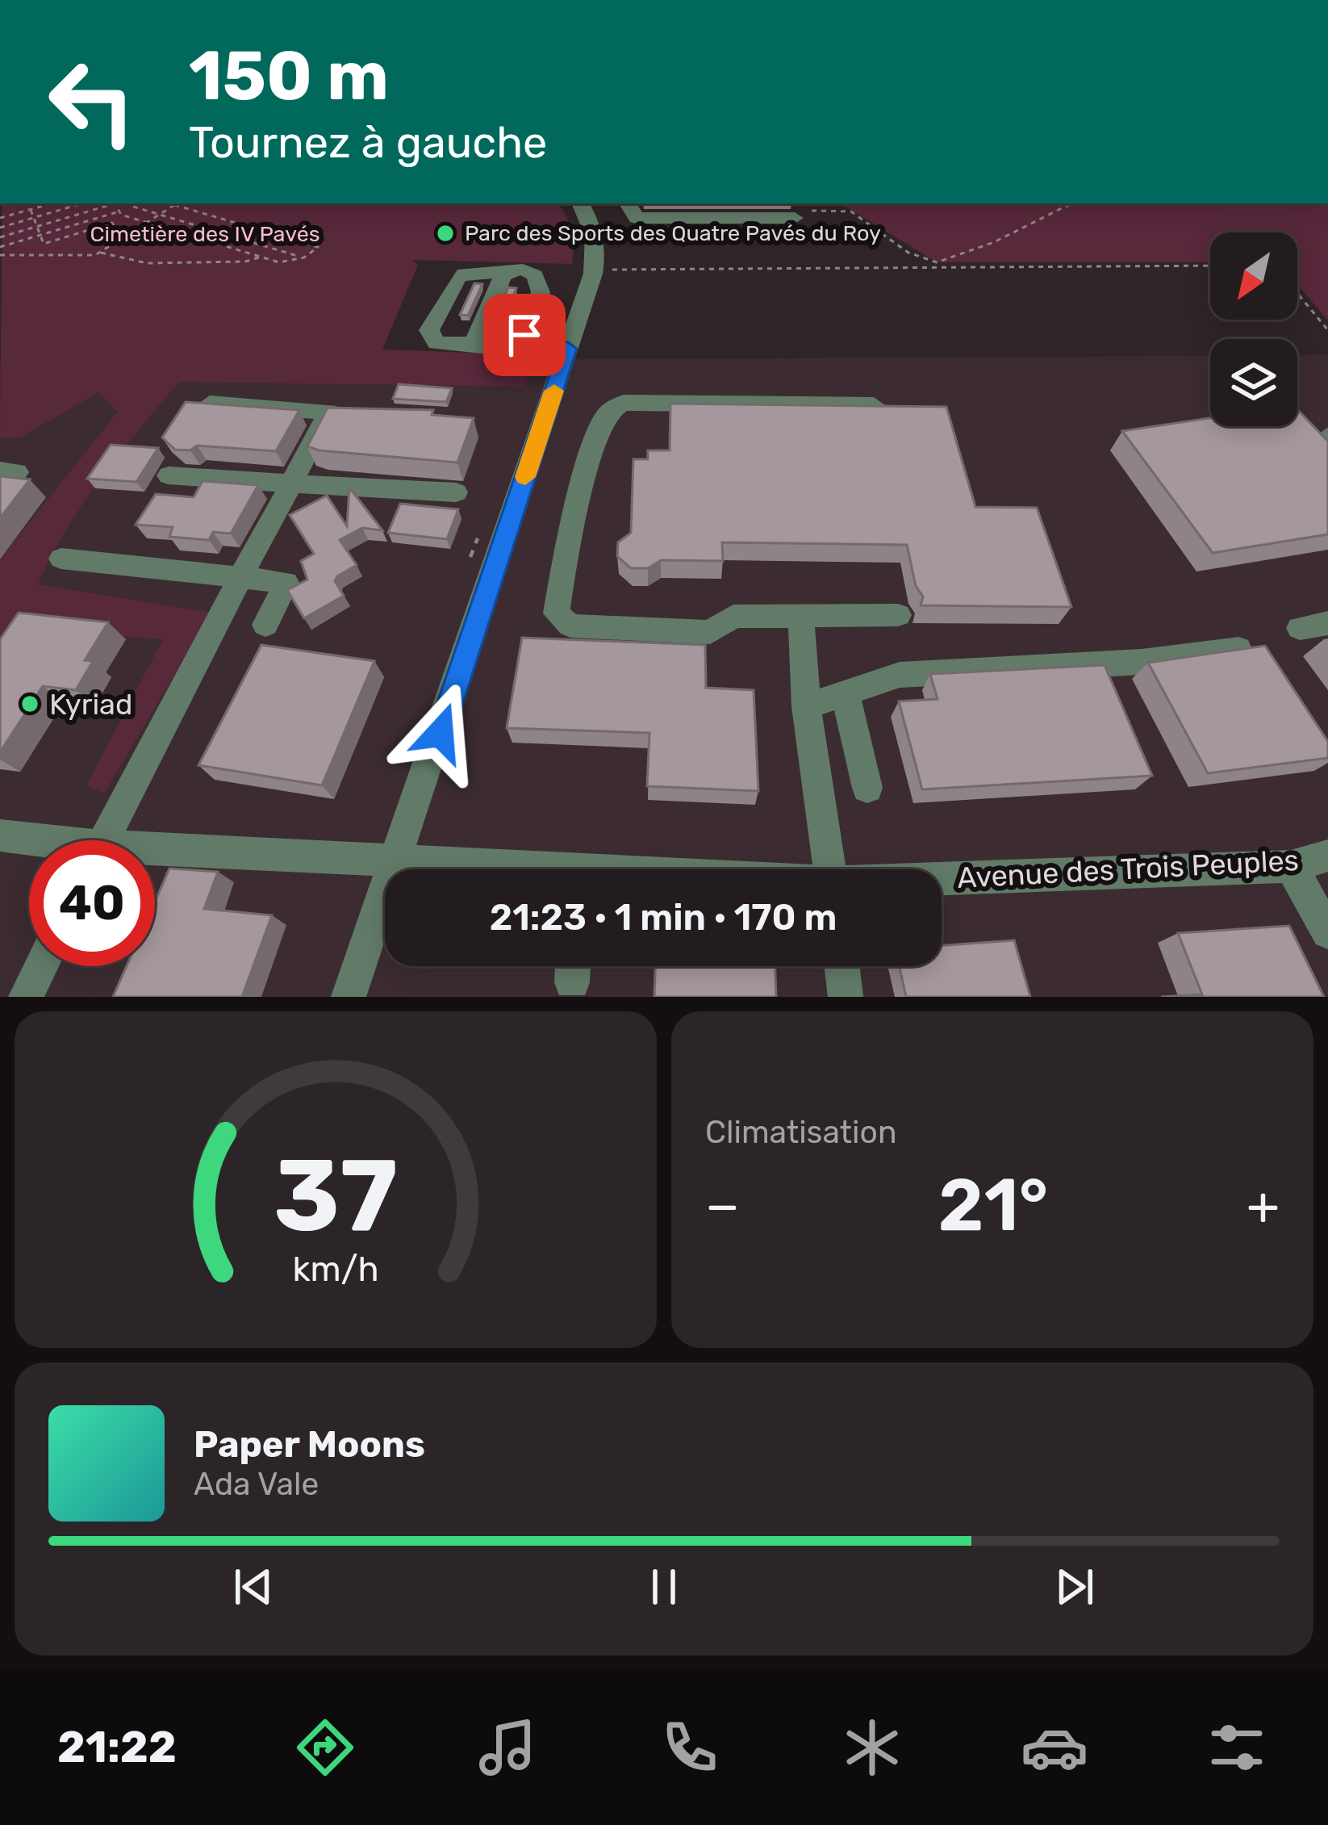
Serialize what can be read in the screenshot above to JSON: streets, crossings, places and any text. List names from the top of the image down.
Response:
{
  "streets": {
    "street": ["Avenue des Trois Peuples"]
  },
  "parks": ["Cimetière des IV Pavés"],
  "places": ["Parc des Sports des Quatre Pavés du Roy", "Kyriad"],
  "north": "bottom left",
  "page": {
    "turn": ["150 m", "Tournez à gauche"],
    "limit": "40",
    "trip": "21:23 · 1 min · 170 m",
    "tile": "Climatisation",
    "heat": ["−", "21°", "+"],
    "song": ["Paper Moons", "Ada Vale"],
    "tabs": "21:22",
    "gauge": ["37", "km/h"]
  }
}
